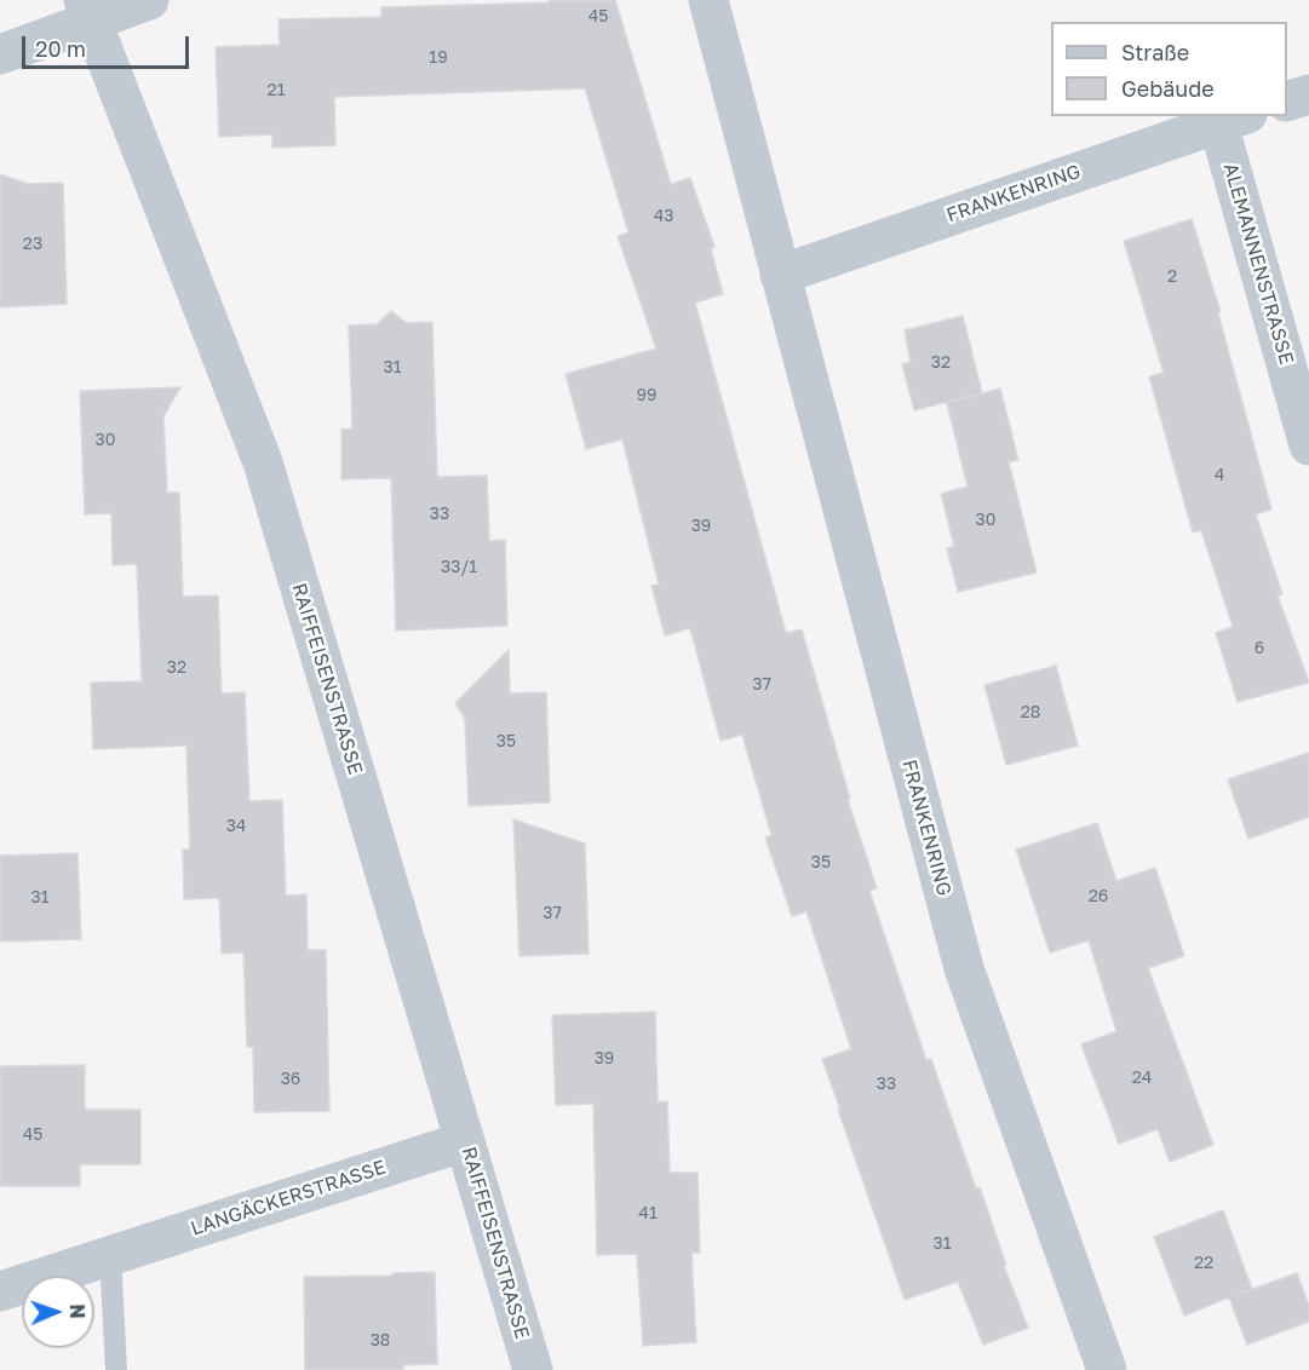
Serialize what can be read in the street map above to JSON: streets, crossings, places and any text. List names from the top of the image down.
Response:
{
  "streets": {
    "street": [
      "FRANKENRING",
      "ALEMANNENSTRASSE",
      "RAIFFEISENSTRASSE",
      "LANGÄCKERSTRASSE"
    ]
  },
  "crossings": [
    ["FRANKENRING", "ALEMANNENSTRASSE"],
    ["RAIFFEISENSTRASSE", "LANGÄCKERSTRASSE"]
  ],
  "house_numbers": [
    "45",
    "19",
    "21",
    "43",
    "23",
    "2",
    "32",
    "31",
    "99",
    "30",
    "4",
    "33",
    "30",
    "39",
    "33/1",
    "6",
    "32",
    "37",
    "28",
    "35",
    "34",
    "35",
    "26",
    "31",
    "37",
    "39",
    "24",
    "36",
    "33",
    "45",
    "41",
    "31",
    "22",
    "38"
  ],
  "legend": ["Straße", "Gebäude"],
  "scale_bar": "20 m",
  "north": "right"
}
